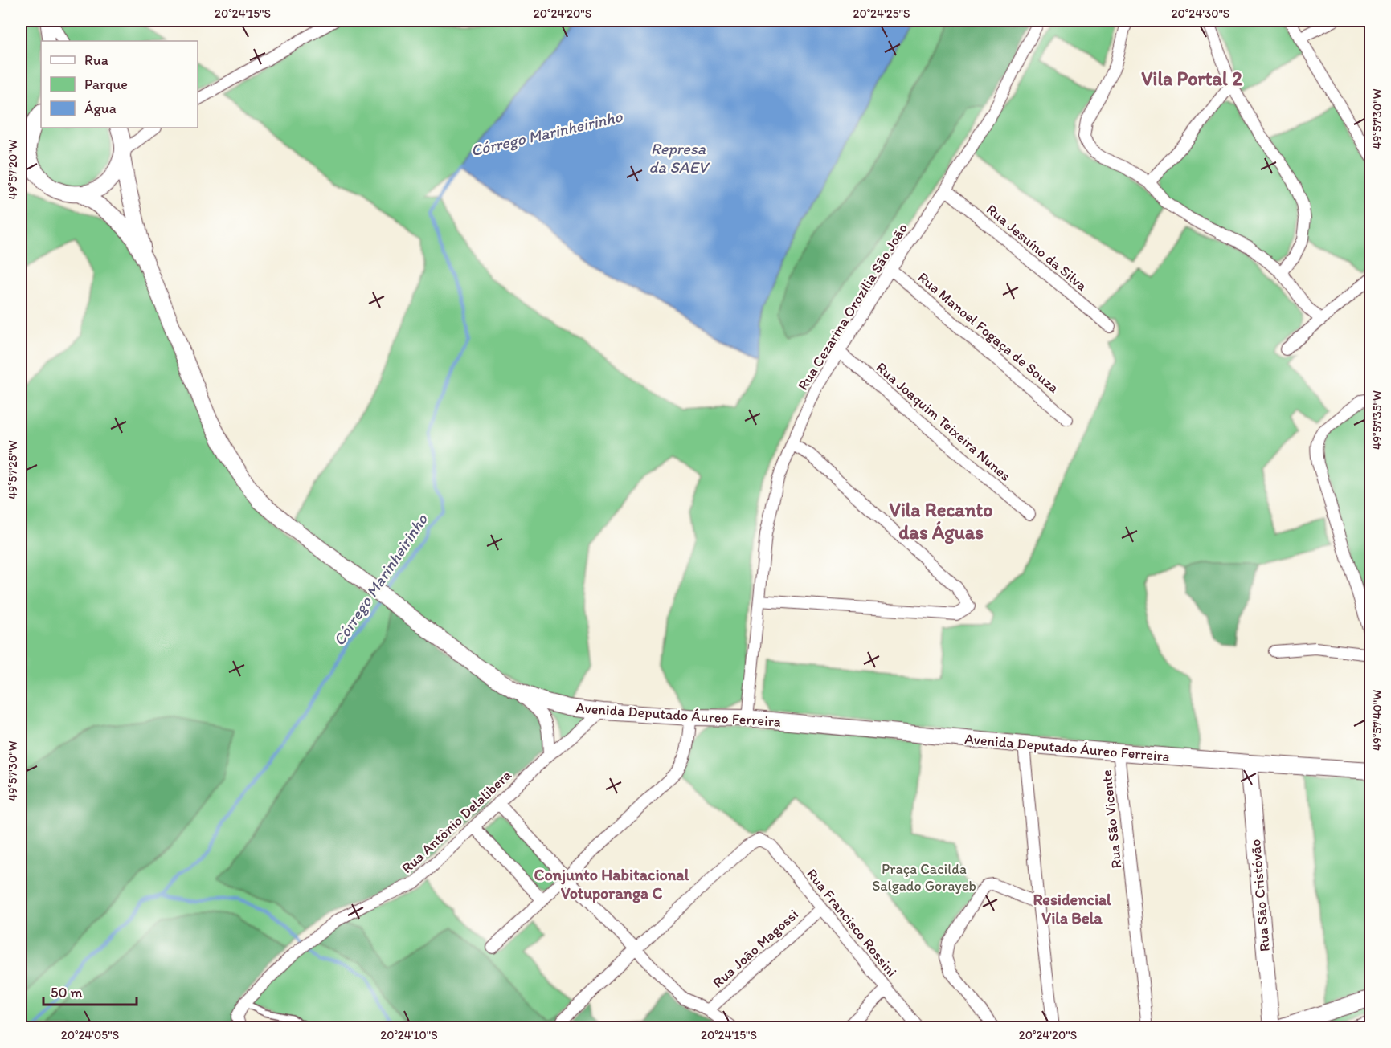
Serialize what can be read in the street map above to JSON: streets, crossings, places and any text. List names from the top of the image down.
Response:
{
  "streets": {
    "main road": ["Avenida Deputado Áureo Ferreira", "Rua São Cristóvão"],
    "street": [
      "Rua Jesuíno da Silva",
      "Rua Cezarina Orozília São João",
      "Rua Manoel Fogaça de Souza",
      "Rua Joaquim Teixeira Nunes",
      "Rua São Vicente",
      "Rua Antônio Delalibera",
      "Rua Francisco Rossini",
      "Rua João Magossi"
    ]
  },
  "crossings": [
    ["Rua Jesuíno da Silva", "Rua Cezarina Orozília São João"],
    ["Rua Cezarina Orozília São João", "Rua Manoel Fogaça de Souza"],
    ["Rua Cezarina Orozília São João", "Rua Joaquim Teixeira Nunes"],
    ["Rua Cezarina Orozília São João", "Avenida Deputado Áureo Ferreira"],
    ["Avenida Deputado Áureo Ferreira", "Rua São Vicente"],
    ["Avenida Deputado Áureo Ferreira", "Rua Antônio Delalibera"],
    ["Avenida Deputado Áureo Ferreira", "Rua São Cristóvão"],
    ["Rua Francisco Rossini", "Rua João Magossi"]
  ],
  "districts": [
    "Vila Portal 2",
    "Vila Recanto das Águas",
    "Conjunto Habitacional Votuporanga C",
    "Residencial Vila Bela"
  ],
  "water": ["Córrego Marinheirinho", "Represa da SAEV"],
  "parks": ["Praça Cacilda Salgado Gorayeb"],
  "legend": ["Rua", "Parque", "Água"],
  "scale_bar": "50 m",
  "coordinates": [
    "20°24'15\"S",
    "20°24'20\"S",
    "20°24'25\"S",
    "20°24'30\"S",
    "49°57'30\"W",
    "49°57'20\"W",
    "49°57'35\"W",
    "49°57'25\"W",
    "49°57'40\"W",
    "20°24'05\"S",
    "20°24'10\"S"
  ]
}
